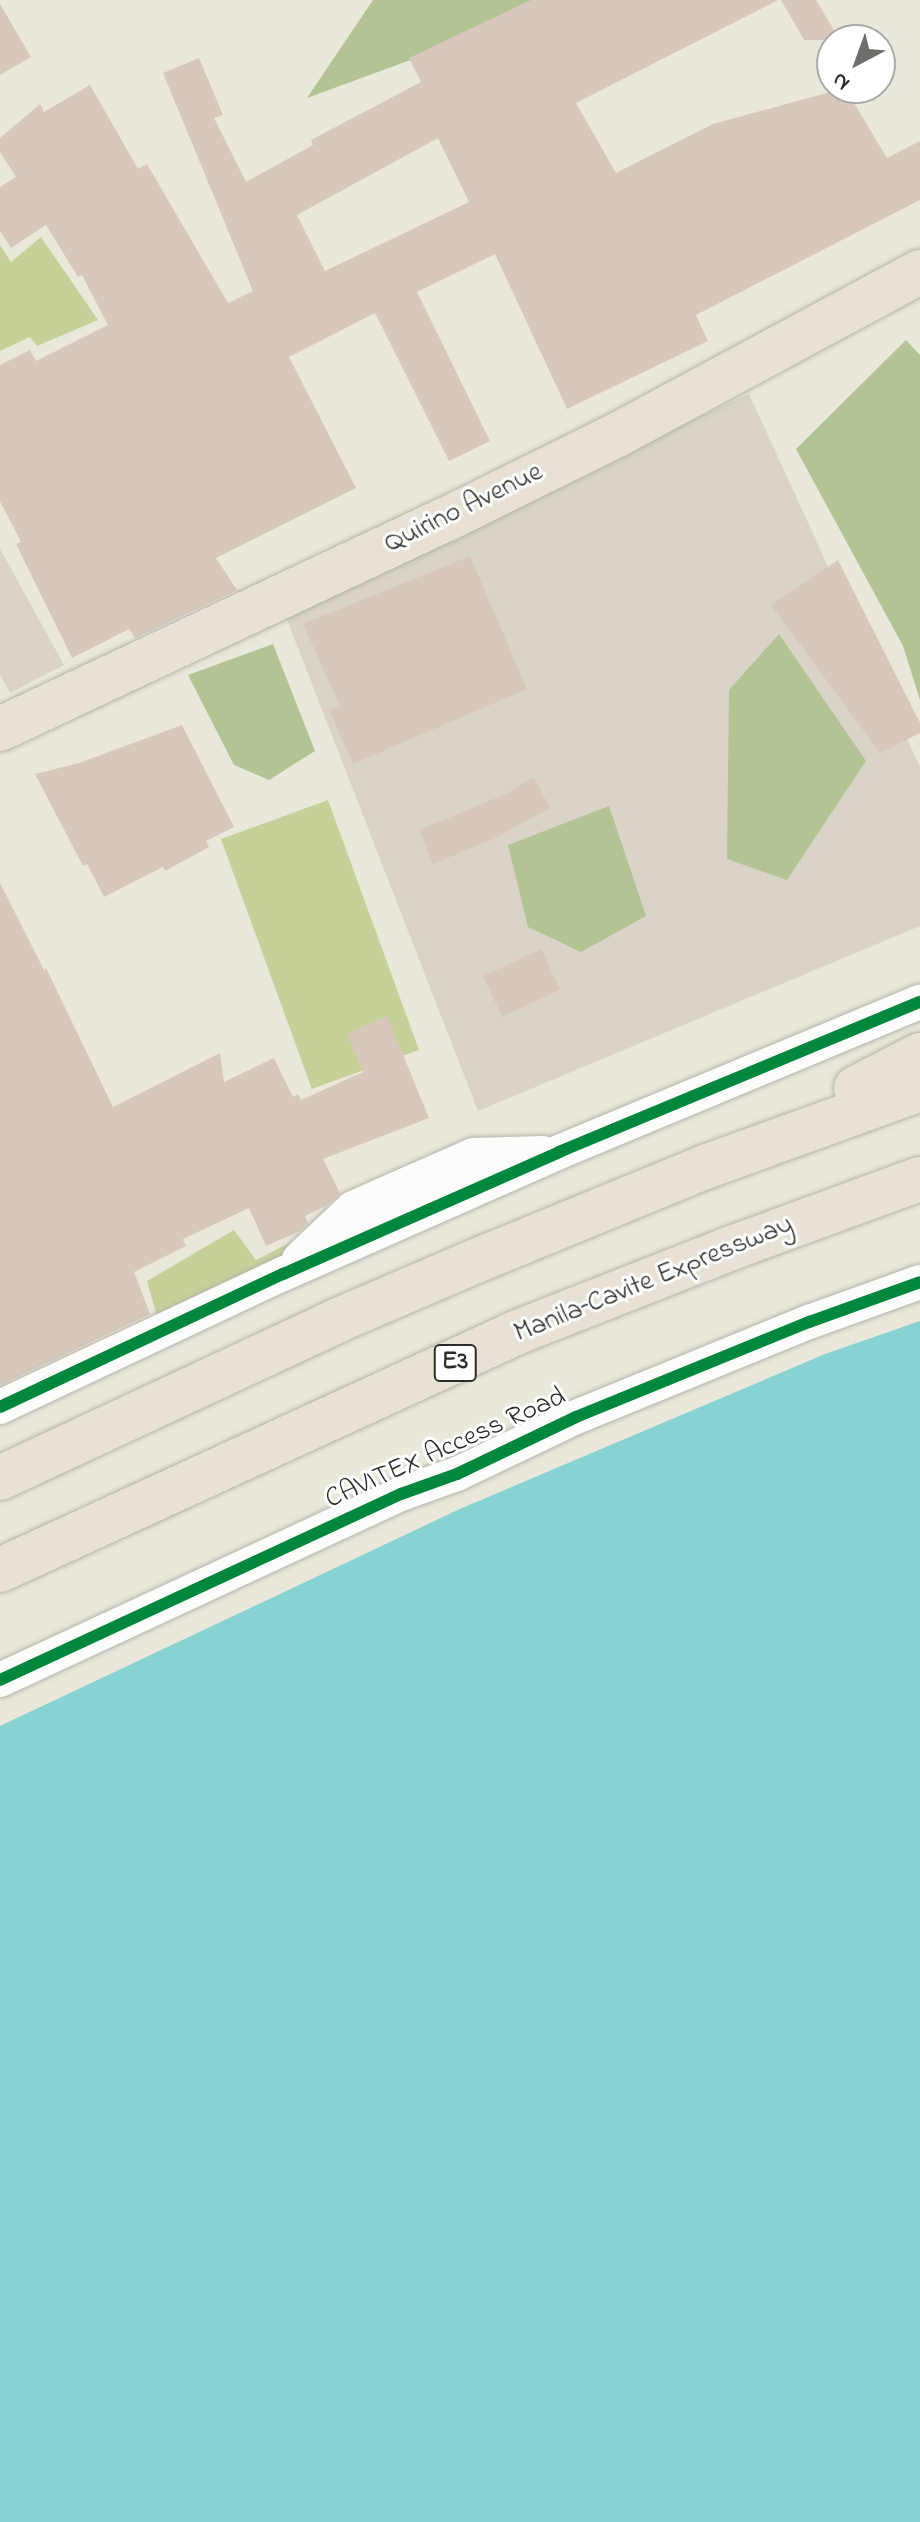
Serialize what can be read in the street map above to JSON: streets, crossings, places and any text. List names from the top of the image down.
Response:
{
  "streets": {
    "main road": ["Quirino Avenue", "Manila–Cavite Expressway", "E3"],
    "street": ["CAVITEX Access Road"]
  },
  "north": "bottom left"
}
